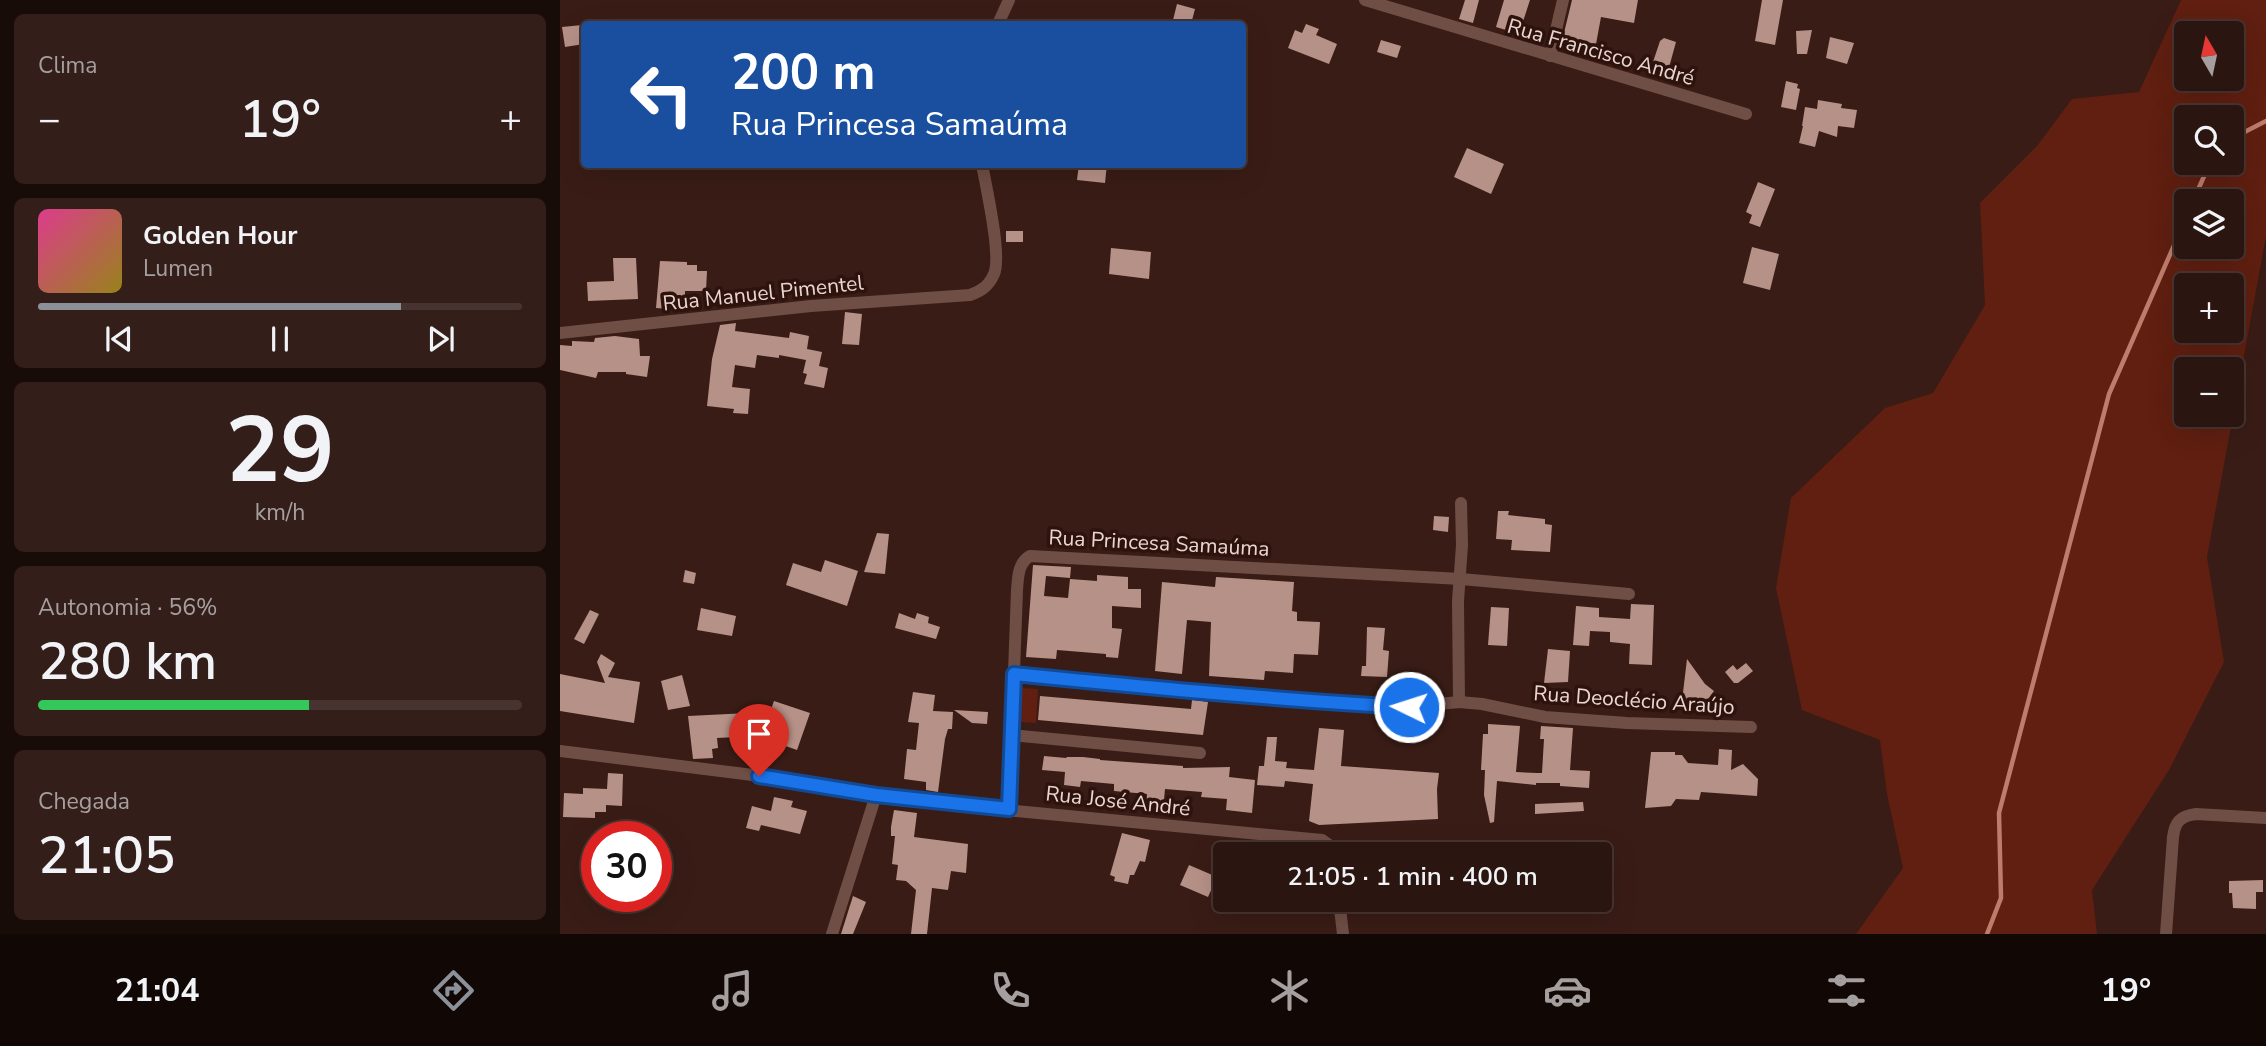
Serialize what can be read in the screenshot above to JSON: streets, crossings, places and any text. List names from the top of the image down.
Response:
{
  "streets": {
    "street": [
      "Rua Francisco André",
      "Rua Manuel Pimentel",
      "Rua Princesa Samaúma",
      "Rua Deoclécio Araújo",
      "Rua José André"
    ]
  },
  "crossings": [
    ["Rua Princesa Samaúma", "Rua Deoclécio Araújo"],
    ["Rua Princesa Samaúma", "Rua José André"]
  ],
  "north": "top",
  "page": {
    "tile": [
      "Clima",
      ["29", "km/h"],
      ["Autonomia · 56%", "280 km"],
      ["Chegada", "21:05"]
    ],
    "map_buttons": ["+", "−"],
    "turn": ["200 m", "Rua Princesa Samaúma"],
    "heat": ["−", "19°", "+"],
    "song": ["Golden Hour", "Lumen"],
    "limit": "30",
    "trip": "21:05 · 1 min · 400 m",
    "tabs": ["21:04", "19°"]
  }
}
